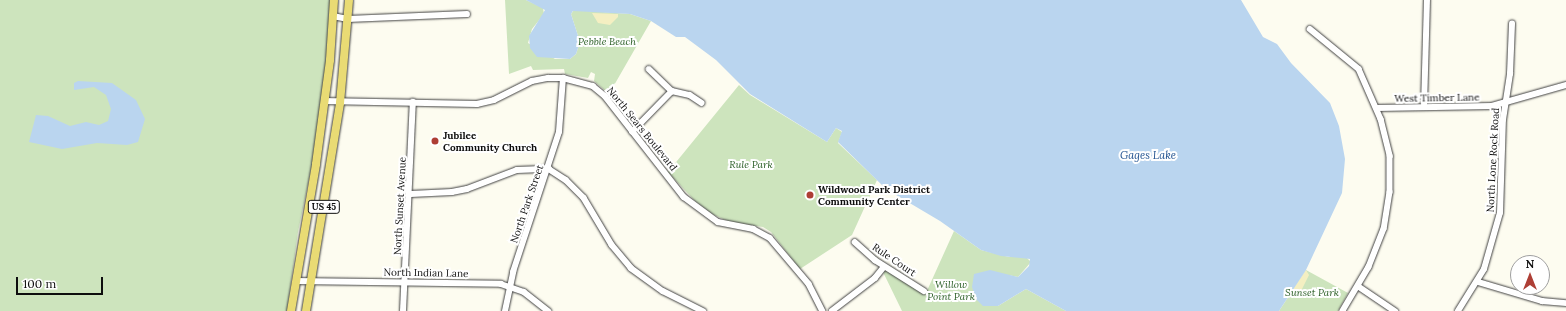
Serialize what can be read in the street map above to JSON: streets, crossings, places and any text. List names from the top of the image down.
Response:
{
  "streets": {
    "main road": ["US 45"],
    "street": [
      "West Timber Lane",
      "North Sears Boulevard",
      "North Lone Rock Road",
      "North Park Street",
      "North Sunset Avenue",
      "Rule Court",
      "North Indian Lane"
    ]
  },
  "crossings": [
    ["West Timber Lane", "North Lone Rock Road"],
    ["North Sears Boulevard", "North Park Street"],
    ["North Sears Boulevard", "North Sunset Avenue"],
    ["North Sears Boulevard", "US 45"],
    ["North Park Street", "North Indian Lane"],
    ["North Sunset Avenue", "North Indian Lane"],
    ["US 45", "North Indian Lane"]
  ],
  "water": ["Gages Lake"],
  "parks": [
    "Pebble Beach",
    "Rule Park",
    "Willow Point Park",
    "Sunset Park"
  ],
  "places": ["Jubilee Community Church", "Wildwood Park District Community Center"],
  "scale_bar": "100 m",
  "north": "top"
}
